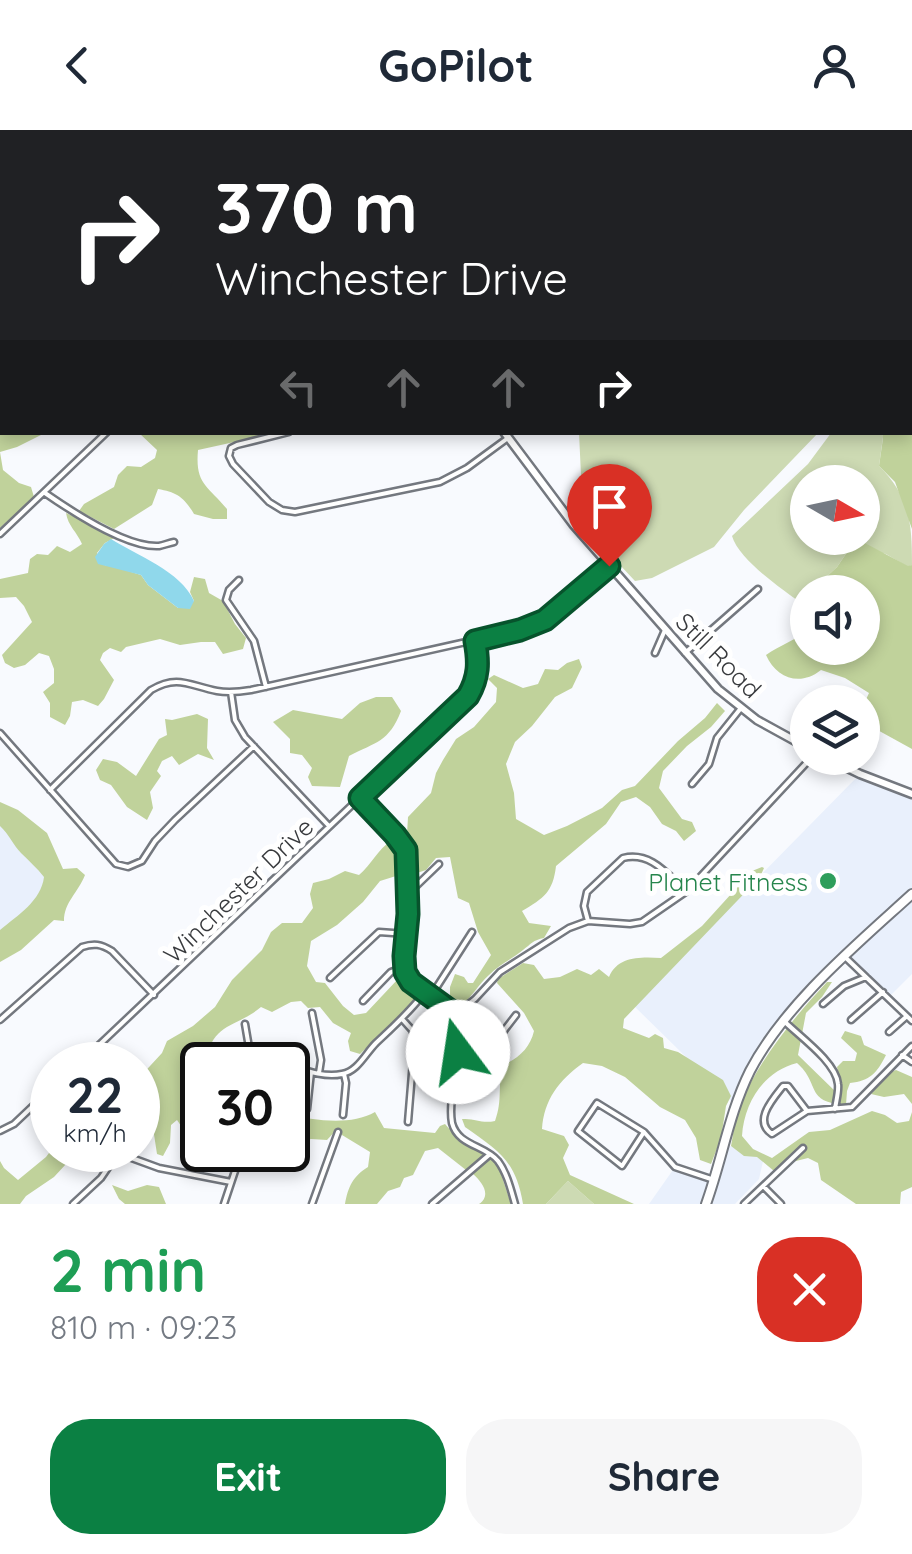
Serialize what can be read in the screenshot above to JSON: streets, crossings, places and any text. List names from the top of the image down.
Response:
{
  "streets": {
    "main road": ["Still Road"],
    "street": ["Winchester Drive"]
  },
  "places": ["Planet Fitness"],
  "north": "right",
  "page": {
    "header": "GoPilot",
    "turn": ["370 m", "Winchester Drive"],
    "speed": "22 km/h",
    "limit": "30",
    "heading": ["2 min", "810 m · 09:23"],
    "buttons": ["Exit", "Share"]
  }
}
